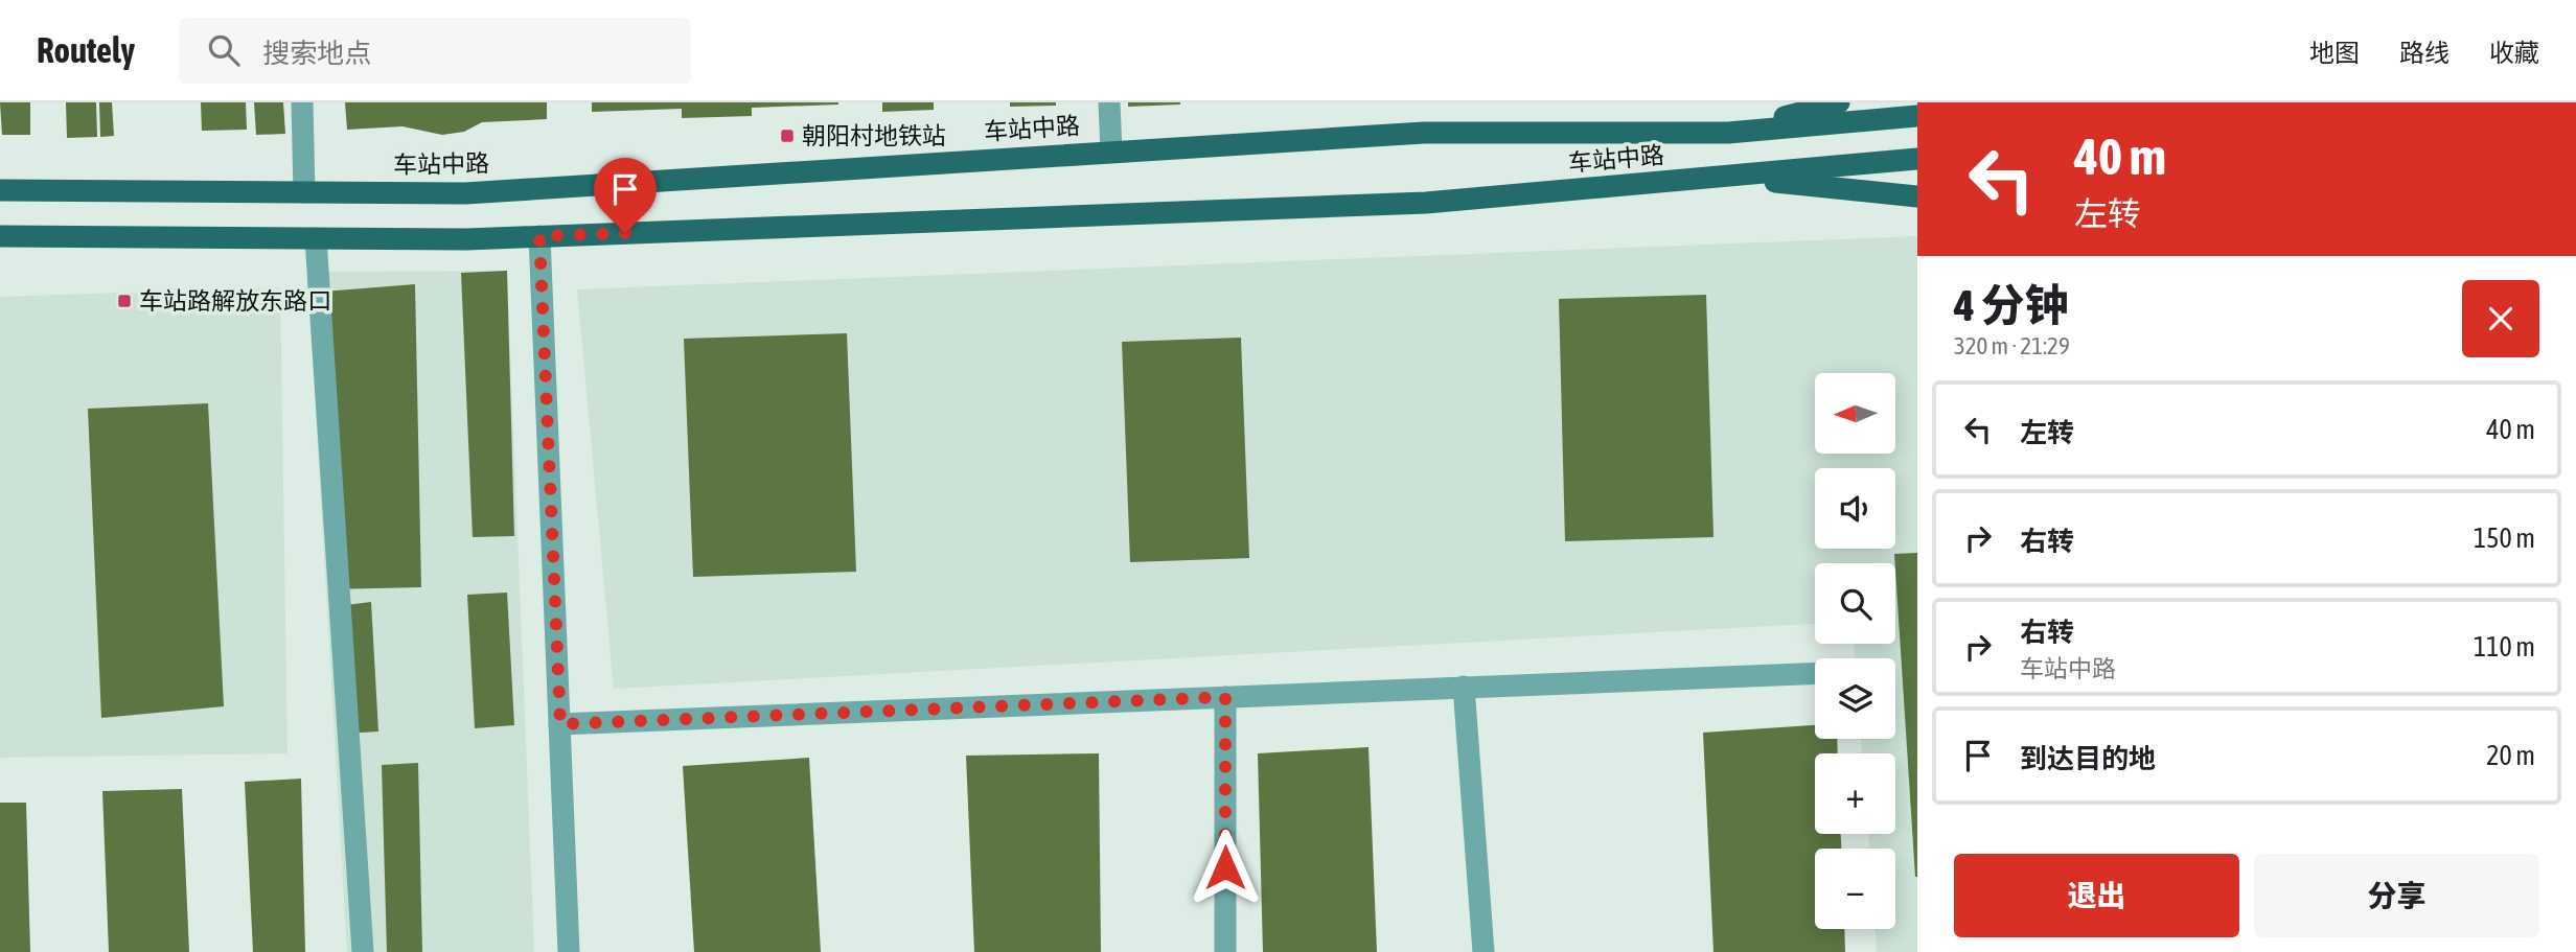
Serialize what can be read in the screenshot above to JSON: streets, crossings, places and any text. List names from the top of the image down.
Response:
{
  "streets": {
    "main road": ["车站中路"]
  },
  "places": {
    "transit": ["朝阳村地铁站", "车站路解放东路口"]
  },
  "north": "left",
  "page": {
    "header": "Routely",
    "search": "搜索地点",
    "nav": ["地图", "路线", "收藏"],
    "turn": ["40 m", "左转"],
    "heading": ["4 分钟", "320 m · 21:29"],
    "map_buttons": ["+", "−"],
    "list": [
      {
        "name": "左转",
        "value": "40 m"
      },
      {
        "name": "右转",
        "value": "150 m"
      },
      {
        "name": "右转",
        "note": "车站中路",
        "value": "110 m"
      },
      {
        "name": "到达目的地",
        "value": "20 m"
      }
    ],
    "buttons": ["退出", "分享"]
  }
}
